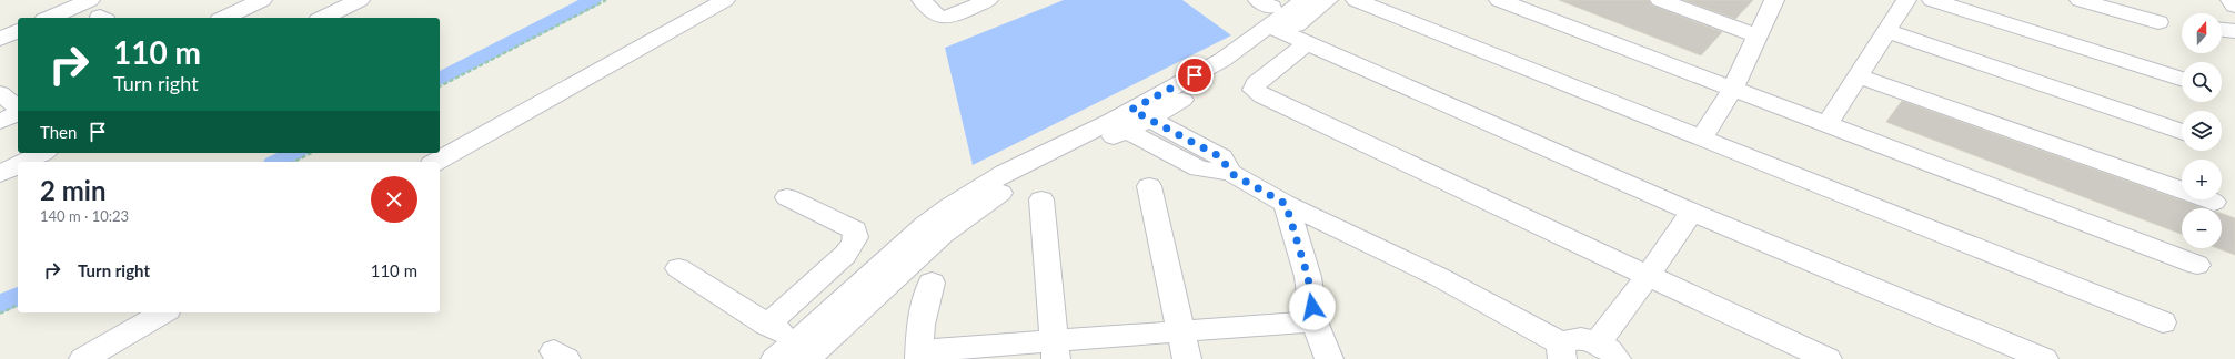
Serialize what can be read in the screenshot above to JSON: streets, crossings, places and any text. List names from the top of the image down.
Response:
{
  "north": "top",
  "page": {
    "map_buttons": ["+", "−"],
    "turn": ["110 m", "Turn right"],
    "then": "Then",
    "heading": ["2 min", "140 m · 10:23"],
    "list": [
      {
        "name": "Turn right",
        "value": "110 m"
      }
    ]
  }
}
